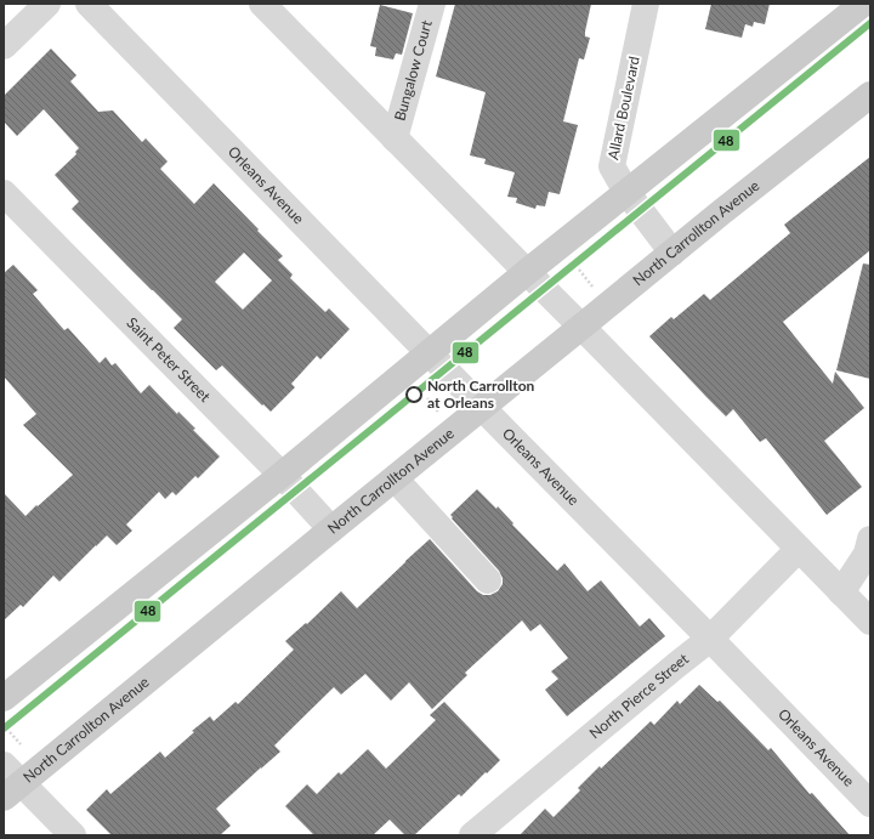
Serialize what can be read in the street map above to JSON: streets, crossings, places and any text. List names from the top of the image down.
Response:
{
  "streets": {
    "main road": ["North Carrollton Avenue"],
    "street": [
      "Bungalow Court",
      "Allard Boulevard",
      "Orleans Avenue",
      "Saint Peter Street",
      "North Pierce Street"
    ]
  },
  "crossings": [
    ["Allard Boulevard", "North Carrollton Avenue"],
    ["Orleans Avenue", "North Carrollton Avenue"],
    ["Orleans Avenue", "North Pierce Street"],
    ["North Carrollton Avenue", "Saint Peter Street"]
  ],
  "places": ["North Carrollton at Orleans"],
  "lines": ["transit line 48"]
}
